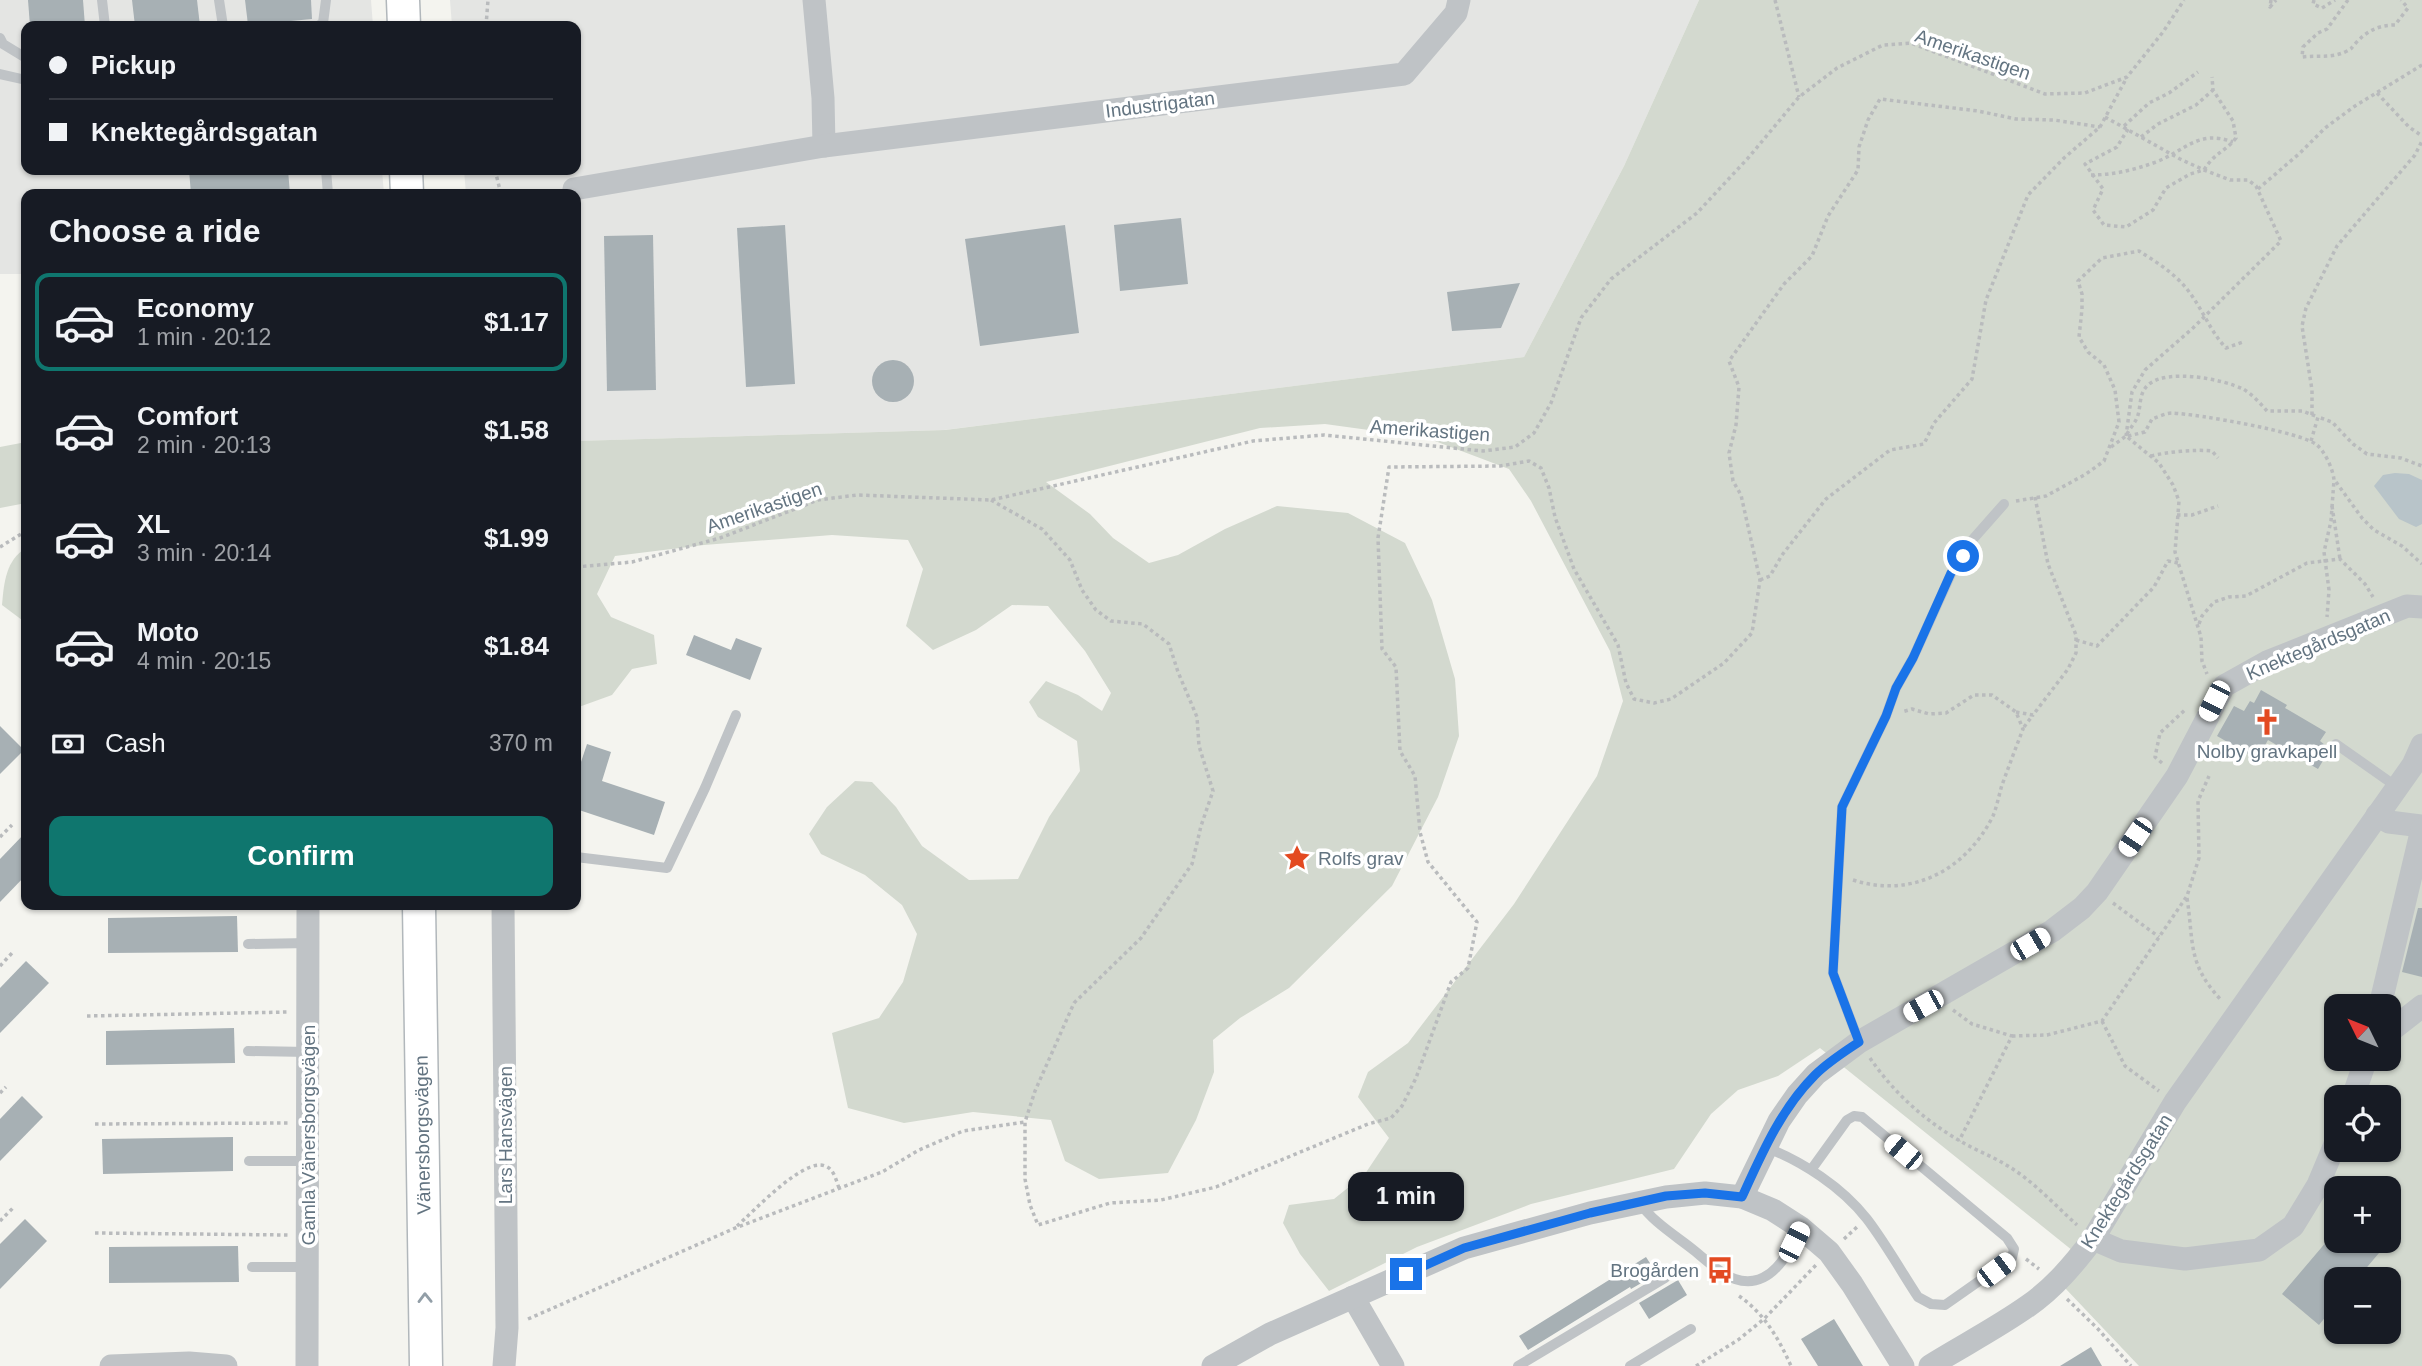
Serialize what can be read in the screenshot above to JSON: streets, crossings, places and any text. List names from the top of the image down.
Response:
{
  "streets": {
    "main road": ["Vänersborgsvägen"],
    "street": [
      "Industrigatan",
      "Knektegårdsgatan",
      "Gamla Vänersborgsvägen",
      "Lars Hansvägen"
    ],
    "path": ["Amerikastigen"]
  },
  "places": {
    "church": ["Nolby gravkapell"],
    "place": ["Rolfs grav"],
    "bus stop": ["Brogården"]
  },
  "north": "top left",
  "page": {
    "banner": ["Pickup", "Knektegårdsgatan"],
    "heading": "Choose a ride",
    "list": [
      {
        "name": "Economy",
        "note": "1 min · 20:12",
        "value": "$1.17"
      },
      {
        "name": "Comfort",
        "note": "2 min · 20:13",
        "value": "$1.58"
      },
      {
        "name": "XL",
        "note": "3 min · 20:14",
        "value": "$1.99"
      },
      {
        "name": "Moto",
        "note": "4 min · 20:15",
        "value": "$1.84"
      }
    ],
    "pay": ["Cash", "370 m"],
    "buttons": "Confirm",
    "map_buttons": ["+", "−"],
    "bubble": "1 min"
  }
}
